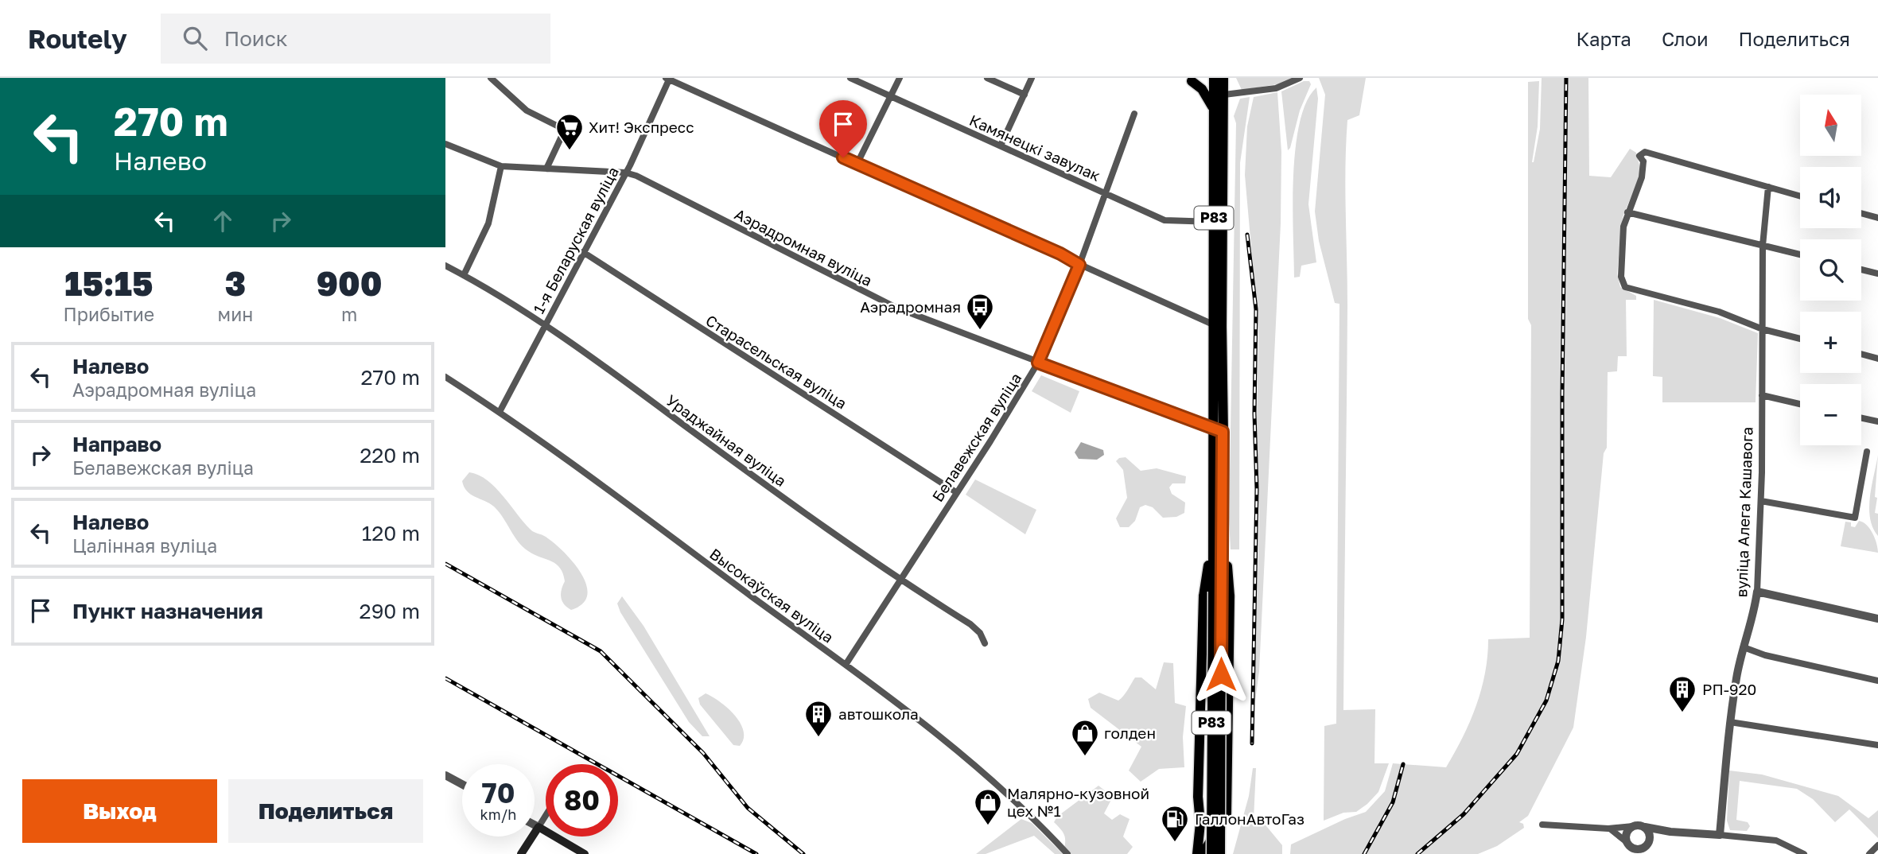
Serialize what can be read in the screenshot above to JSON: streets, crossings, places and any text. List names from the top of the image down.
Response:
{
  "streets": {
    "main road": ["Р83"],
    "street": [
      "Камянецкі завулак",
      "1-я Беларуская вуліца",
      "Аэрадромная вуліца",
      "Старасельская вуліца",
      "Белавежская вуліца",
      "Ураджайная вуліца",
      "вуліца Алега Кашавога",
      "Высокаўская вуліца"
    ]
  },
  "crossings": [
    ["Камянецкі завулак", "Р83"],
    ["Камянецкі завулак", "Белавежская вуліца"],
    ["Р83", "Аэрадромная вуліца"],
    ["1-я Беларуская вуліца", "Аэрадромная вуліца"],
    ["1-я Беларуская вуліца", "Старасельская вуліца"],
    ["1-я Беларуская вуліца", "Ураджайная вуліца"],
    ["1-я Беларуская вуліца", "Высокаўская вуліца"],
    ["Аэрадромная вуліца", "Белавежская вуліца"],
    ["Старасельская вуліца", "Белавежская вуліца"],
    ["Белавежская вуліца", "Ураджайная вуліца"],
    ["Белавежская вуліца", "Высокаўская вуліца"]
  ],
  "places": {
    "supermarket": ["Хит! Экспресс"],
    "bus stop": ["Аэрадромная"],
    "building": ["РП-920", "автошкола"],
    "shop": ["голден", "Малярно-кузовной цех №1"],
    "fuel station": ["ГаллонАвтоГаз"]
  },
  "north": "top",
  "page": {
    "header": "Routely",
    "search": "Поиск",
    "nav": ["Карта", "Слои", "Поделиться"],
    "turn": ["270 m", "Налево"],
    "map_buttons": ["+", "−"],
    "eta": [
      "15:15",
      "Прибытие",
      "3",
      "мин",
      "900",
      "m"
    ],
    "list": [
      {
        "name": "Налево",
        "note": "Аэрадромная вуліца",
        "value": "270 m"
      },
      {
        "name": "Направо",
        "note": "Белавежская вуліца",
        "value": "220 m"
      },
      {
        "name": "Налево",
        "note": "Цалінная вуліца",
        "value": "120 m"
      },
      {
        "name": "Пункт назначения",
        "value": "290 m"
      }
    ],
    "speed": "70 km/h",
    "limit": "80",
    "buttons": ["Выход", "Поделиться"]
  }
}
